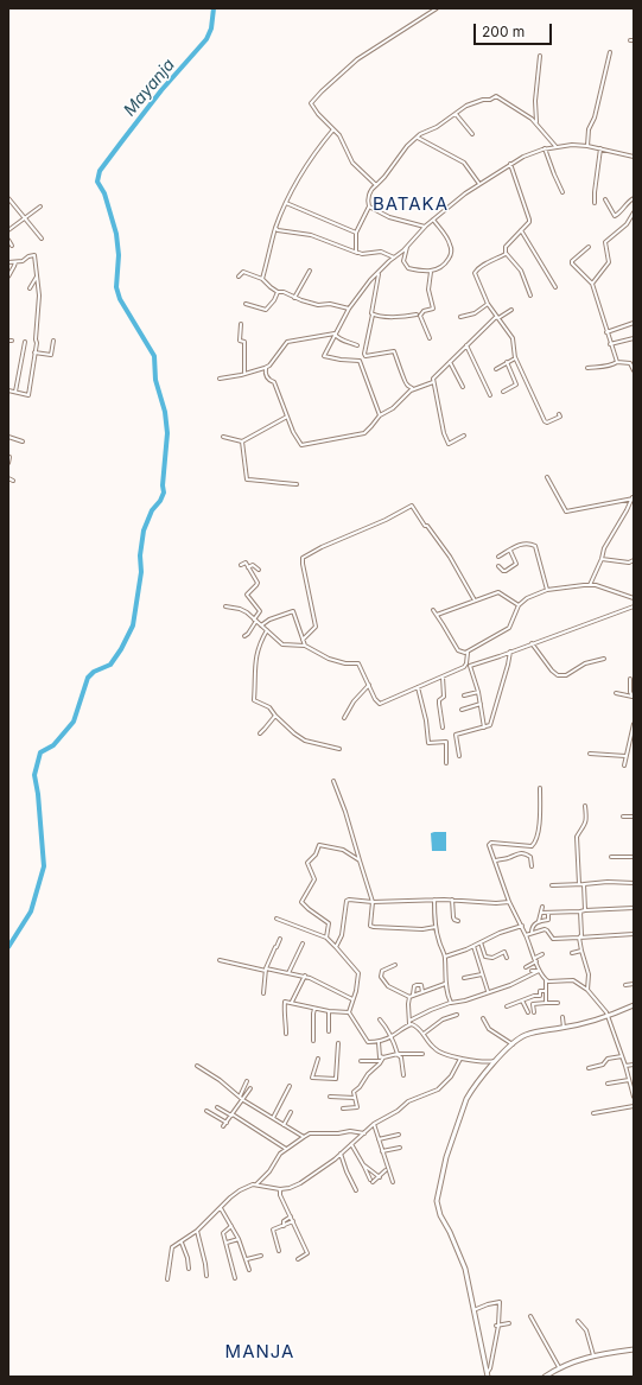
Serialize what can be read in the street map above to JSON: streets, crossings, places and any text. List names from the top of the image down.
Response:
{
  "districts": ["BATAKA", "MANJA"],
  "water": ["Mayanja"],
  "scale_bar": "200 m"
}
